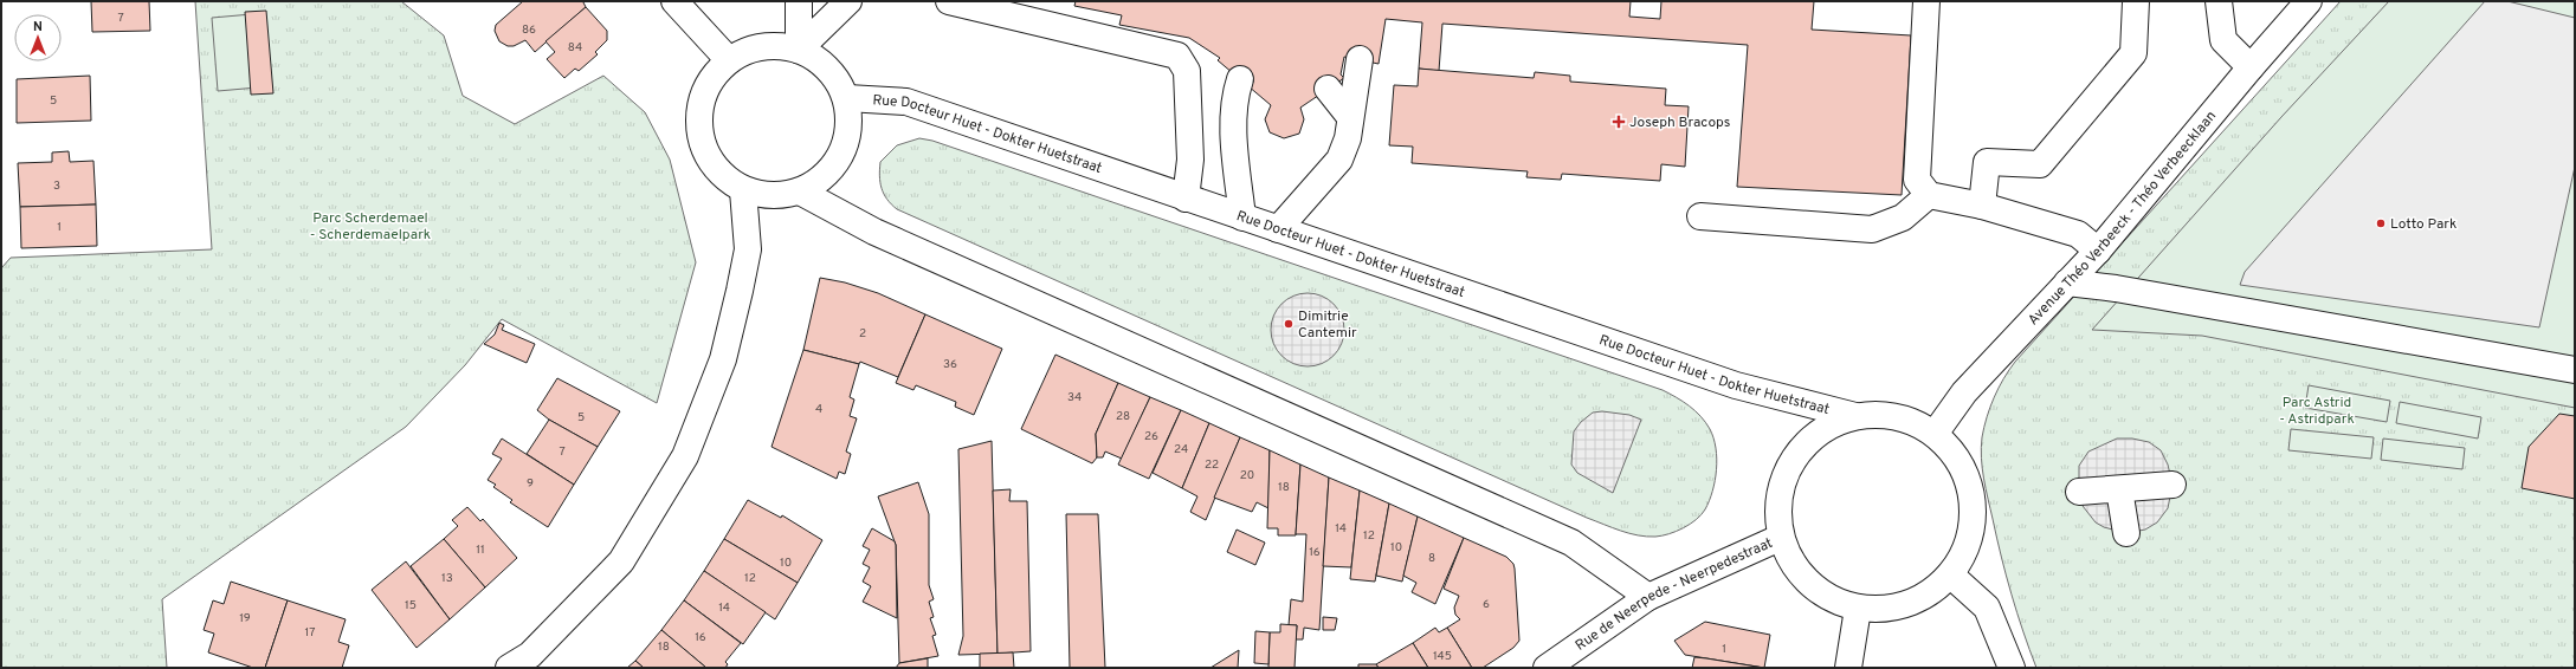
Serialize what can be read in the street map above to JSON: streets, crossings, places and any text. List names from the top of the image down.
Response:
{
  "streets": {
    "street": ["Rue Docteur Huet - Dokter Huetstraat", "Avenue Théo Verbeeck - Théo Verbeecklaan", "Rue de Neerpede - Neerpedestraat"]
  },
  "parks": ["Parc Scherdemael - Scherdemaelpark", "Parc Astrid - Astridpark"],
  "places": {
    "health": ["Joseph Bracops"],
    "other": ["Lotto Park", "Dimitrie Cantemir"]
  },
  "house_numbers": [
    "7",
    "86",
    "84",
    "5",
    "3",
    "1",
    "2",
    "36",
    "34",
    "4",
    "28",
    "5",
    "26",
    "24",
    "7",
    "22",
    "20",
    "9",
    "18",
    "14",
    "12",
    "10",
    "11",
    "16",
    "8",
    "10",
    "13",
    "12",
    "6",
    "15",
    "14",
    "19",
    "17",
    "16",
    "18",
    "1",
    "145"
  ],
  "north": "top"
}
